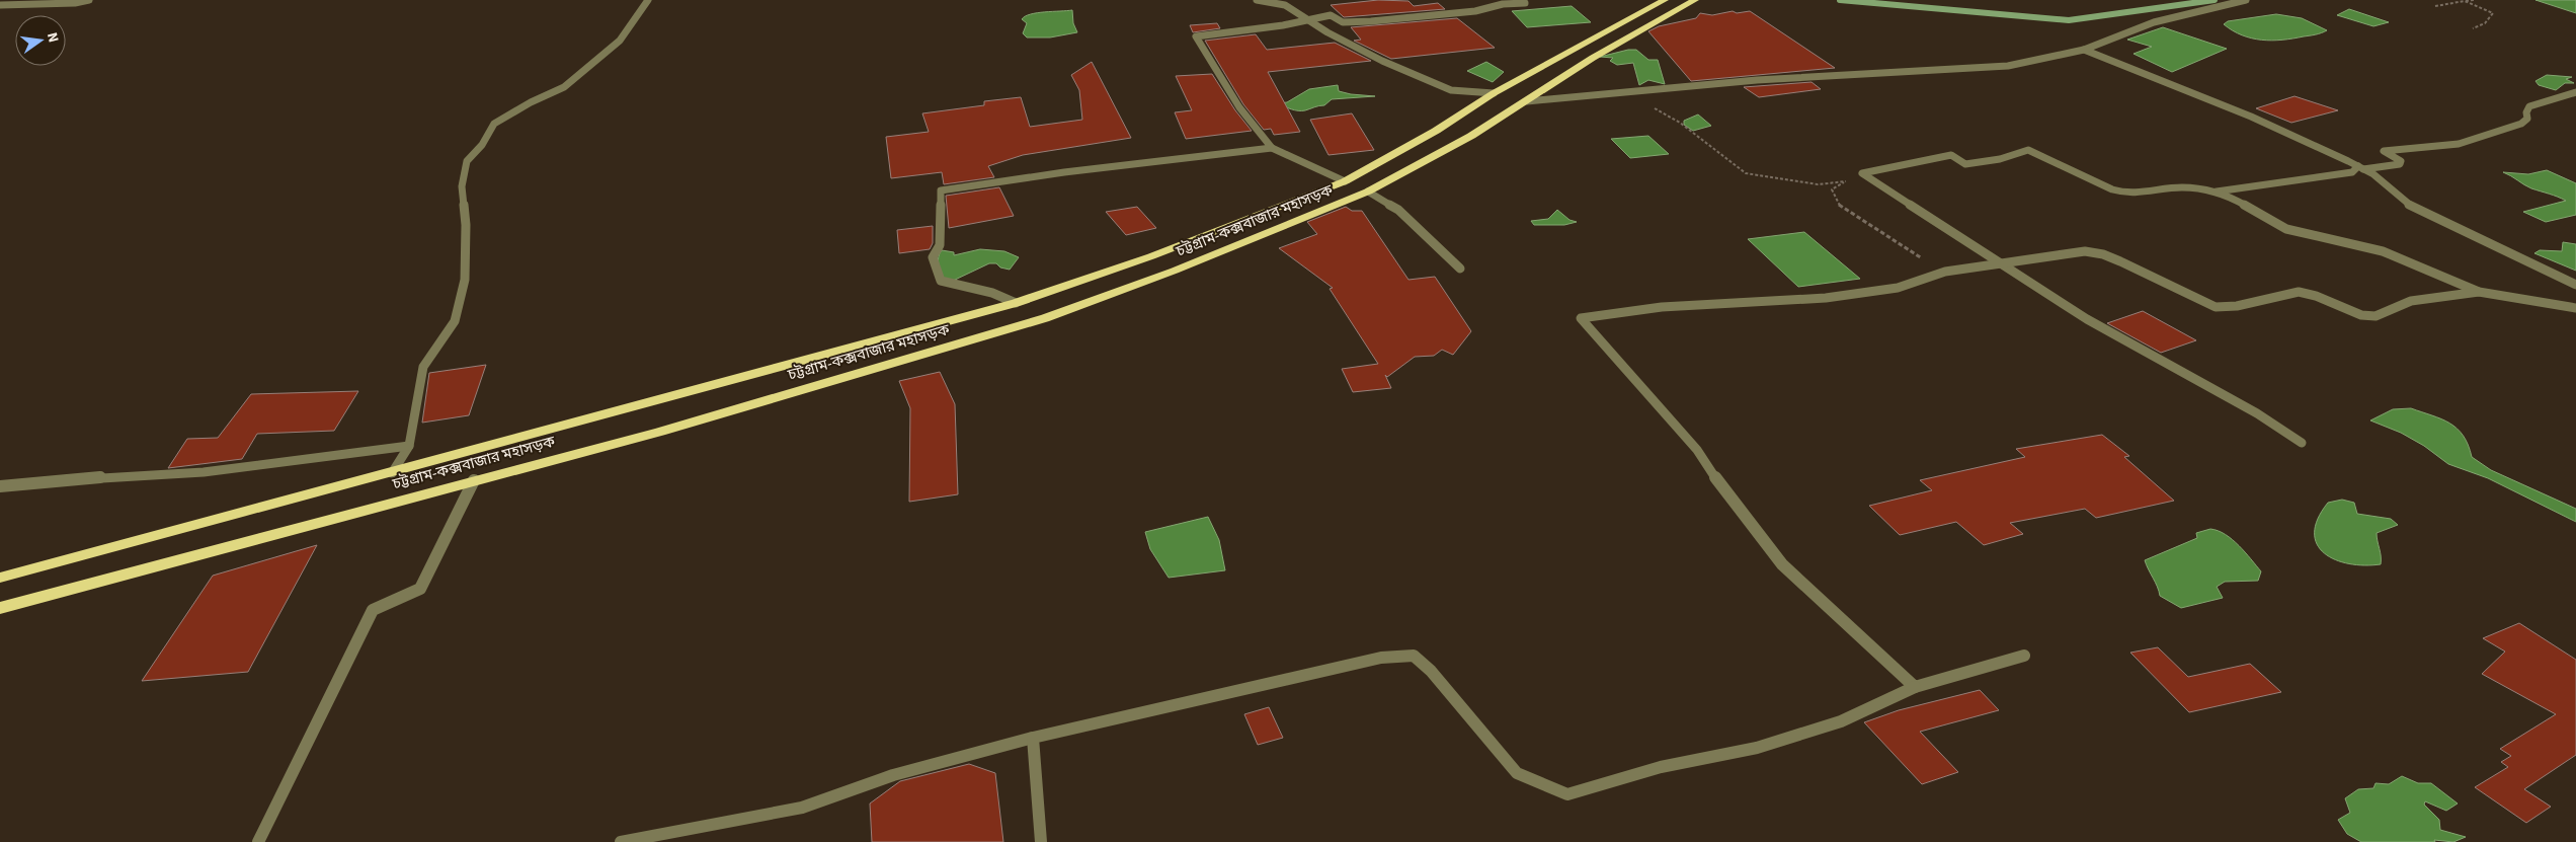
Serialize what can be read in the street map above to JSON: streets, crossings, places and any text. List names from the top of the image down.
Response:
{
  "streets": {
    "highway": ["চট্টগ্রাম-কক্সবাজার মহাসড়ক"]
  },
  "north": "right"
}
